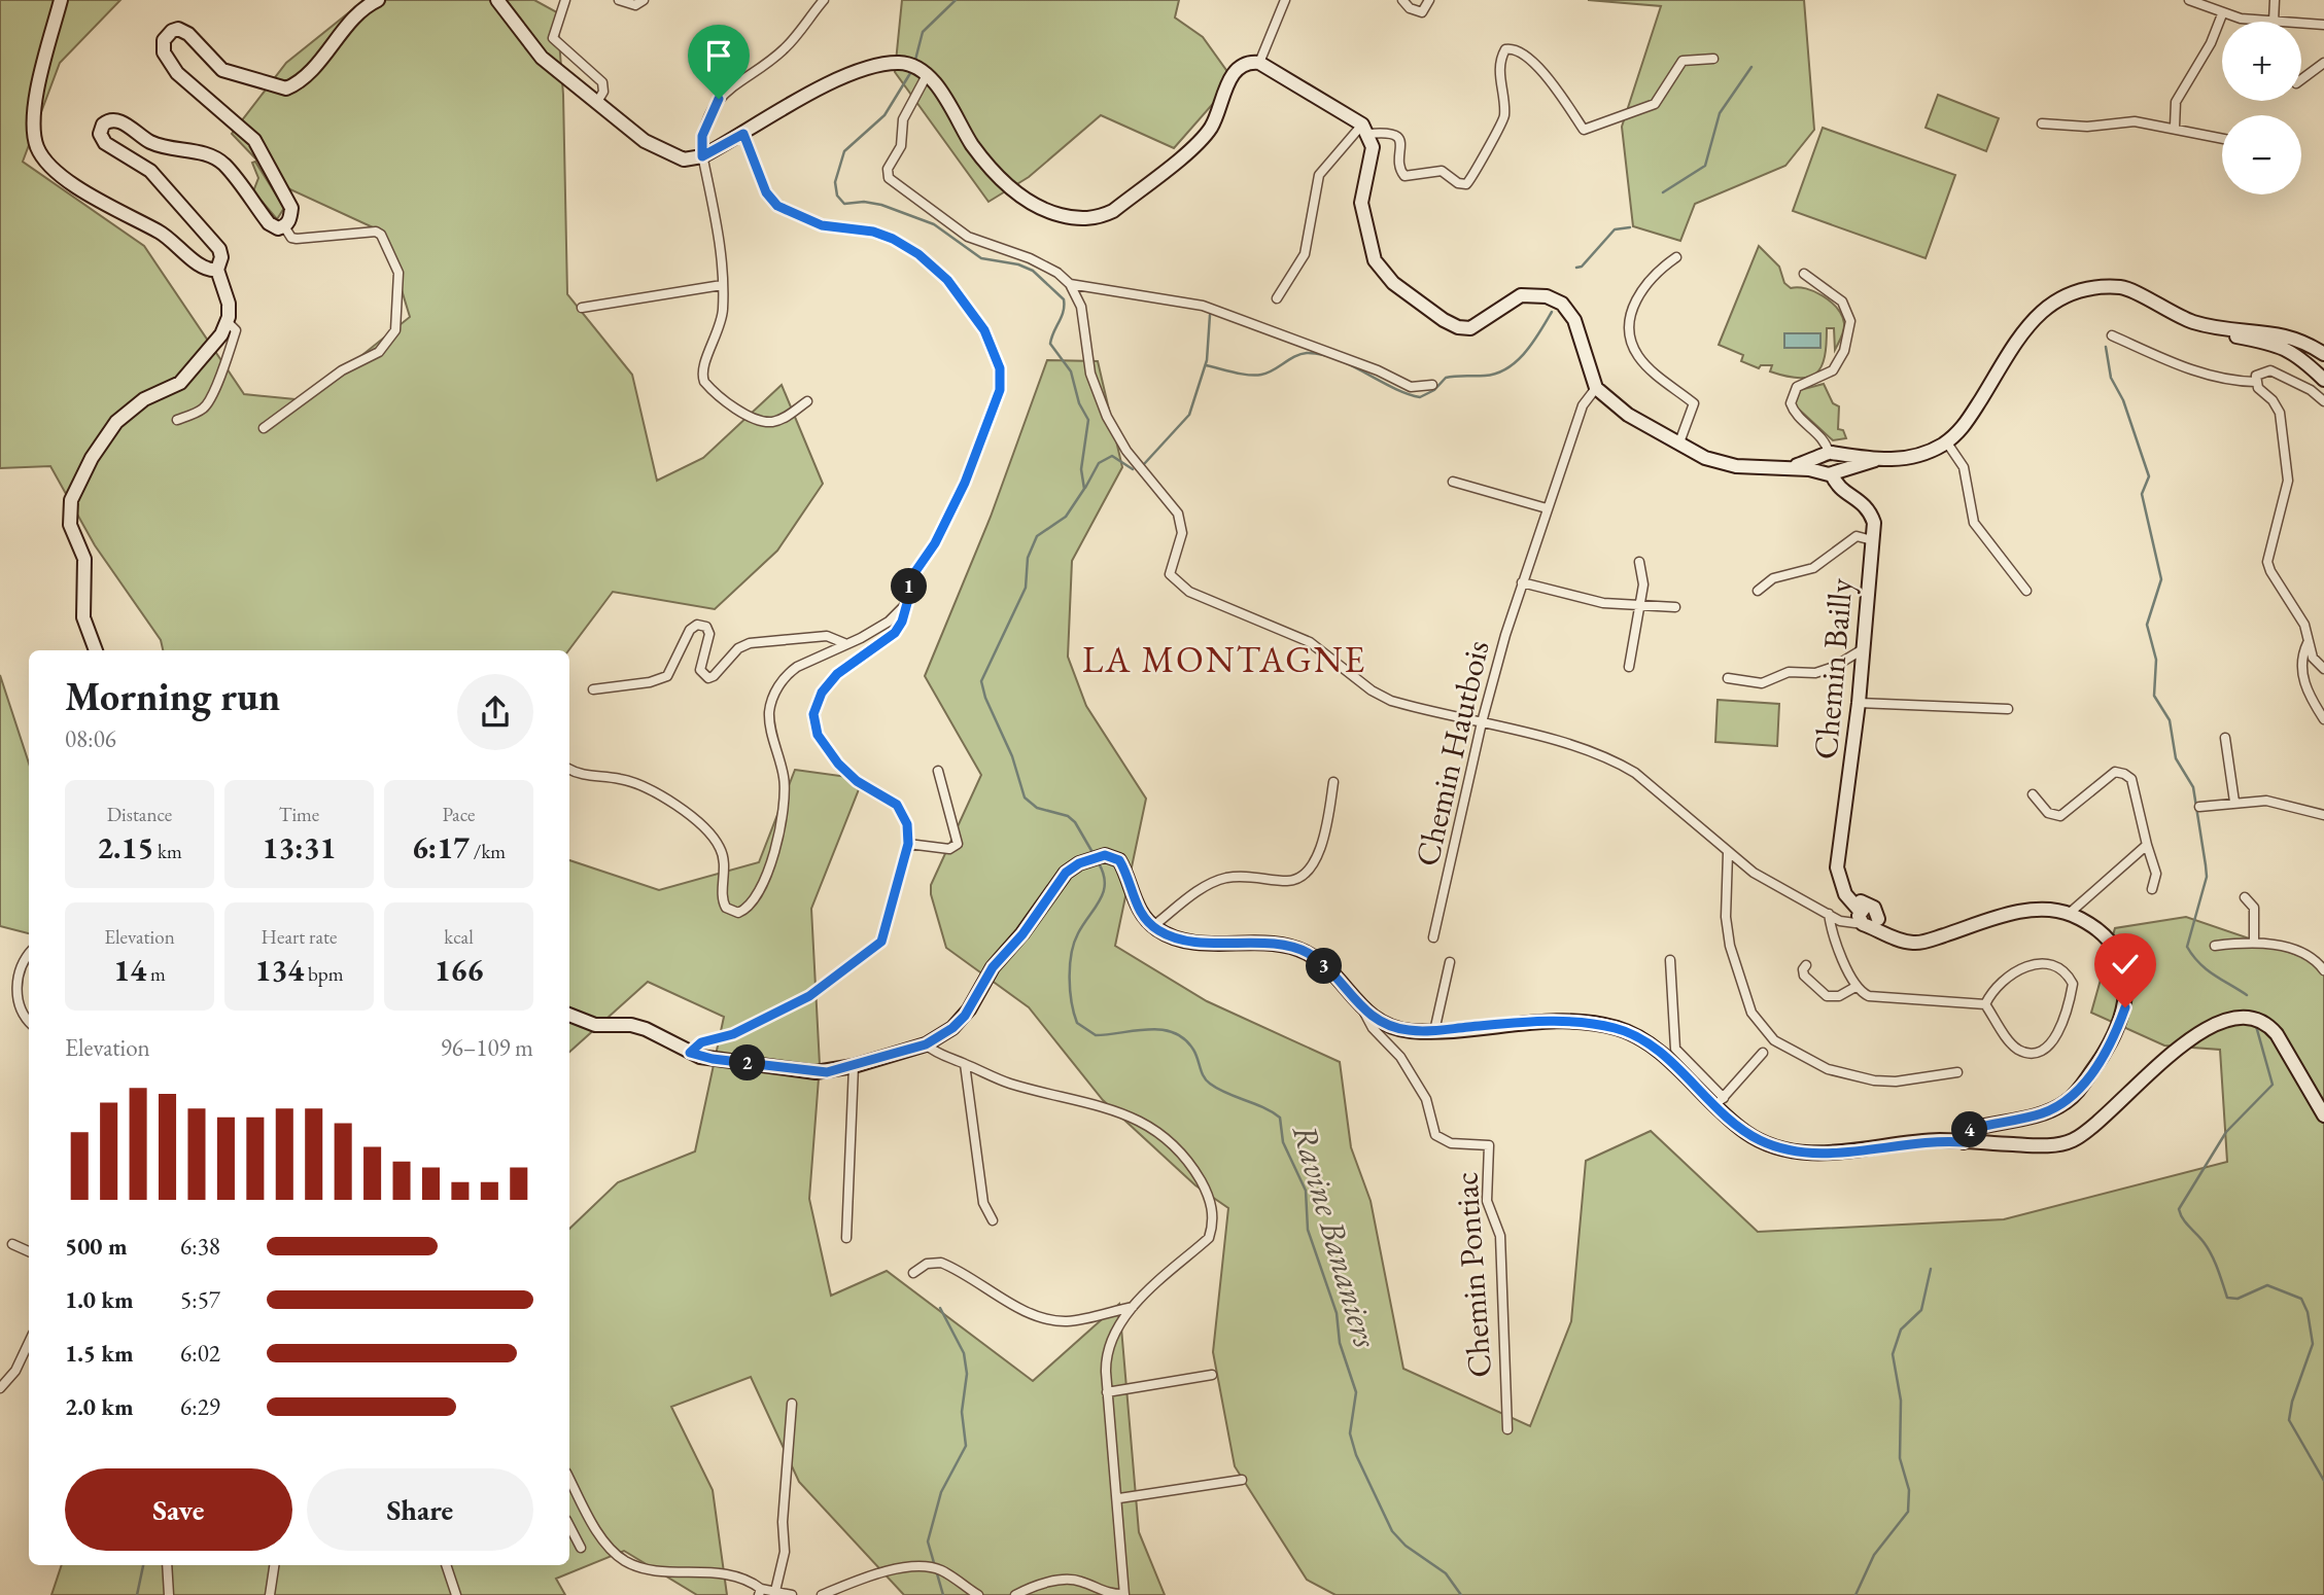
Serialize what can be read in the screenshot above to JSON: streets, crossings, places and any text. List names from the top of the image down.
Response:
{
  "streets": {
    "main road": ["Chemin Bailly"],
    "street": ["Chemin Hautbois", "Chemin Pontiac"]
  },
  "districts": ["LA MONTAGNE"],
  "water": ["Ravine Bananiers"],
  "page": {
    "map_buttons": ["+", "−"],
    "pins": [
      "1",
      "3",
      "2",
      "4"
    ],
    "heading": ["Morning run", "08:06"],
    "stats": [
      ["Distance", "2.15 km"],
      ["Time", "13:31"],
      ["Pace", "6:17 /km"],
      ["Elevation", "14 m"],
      ["Heart rate", "134 bpm"],
      ["kcal", "166"]
    ],
    "chart": ["Elevation", "96–109 m"],
    "list": [
      {
        "name": "500 m",
        "note": "6:38"
      },
      {
        "name": "1.0 km",
        "note": "5:57"
      },
      {
        "name": "1.5 km",
        "note": "6:02"
      },
      {
        "name": "2.0 km",
        "note": "6:29"
      }
    ],
    "buttons": ["Save", "Share"]
  }
}
